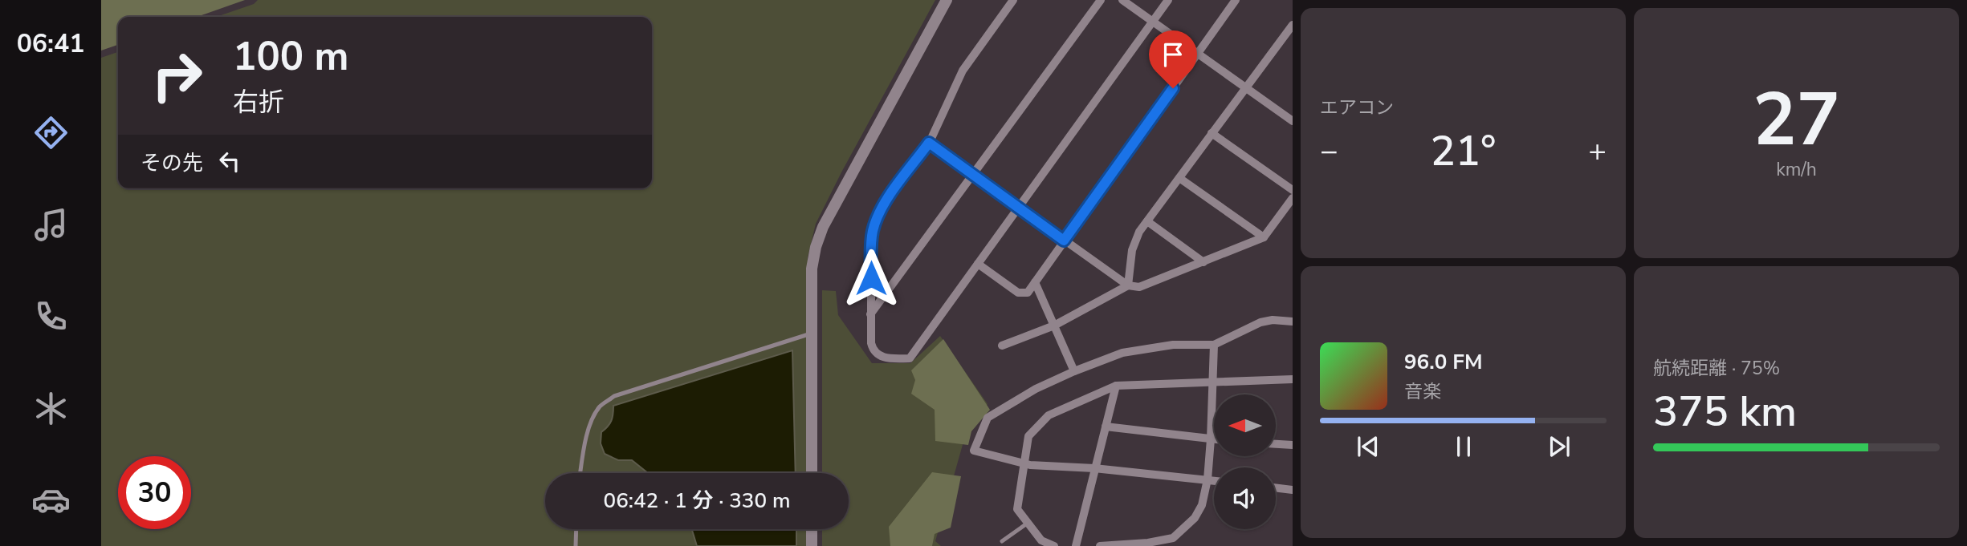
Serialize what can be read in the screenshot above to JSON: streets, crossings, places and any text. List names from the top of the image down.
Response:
{
  "north": "left",
  "page": {
    "tabs": "06:41",
    "tile": [
      "エアコン",
      ["27", "km/h"],
      ["航続距離 · 75%", "375 km"]
    ],
    "turn": ["100 m", "右折"],
    "heat": ["−", "21°", "+"],
    "then": "その先",
    "song": ["96.0 FM", "音楽"],
    "limit": "30",
    "trip": "06:42 · 1 分 · 330 m"
  }
}
